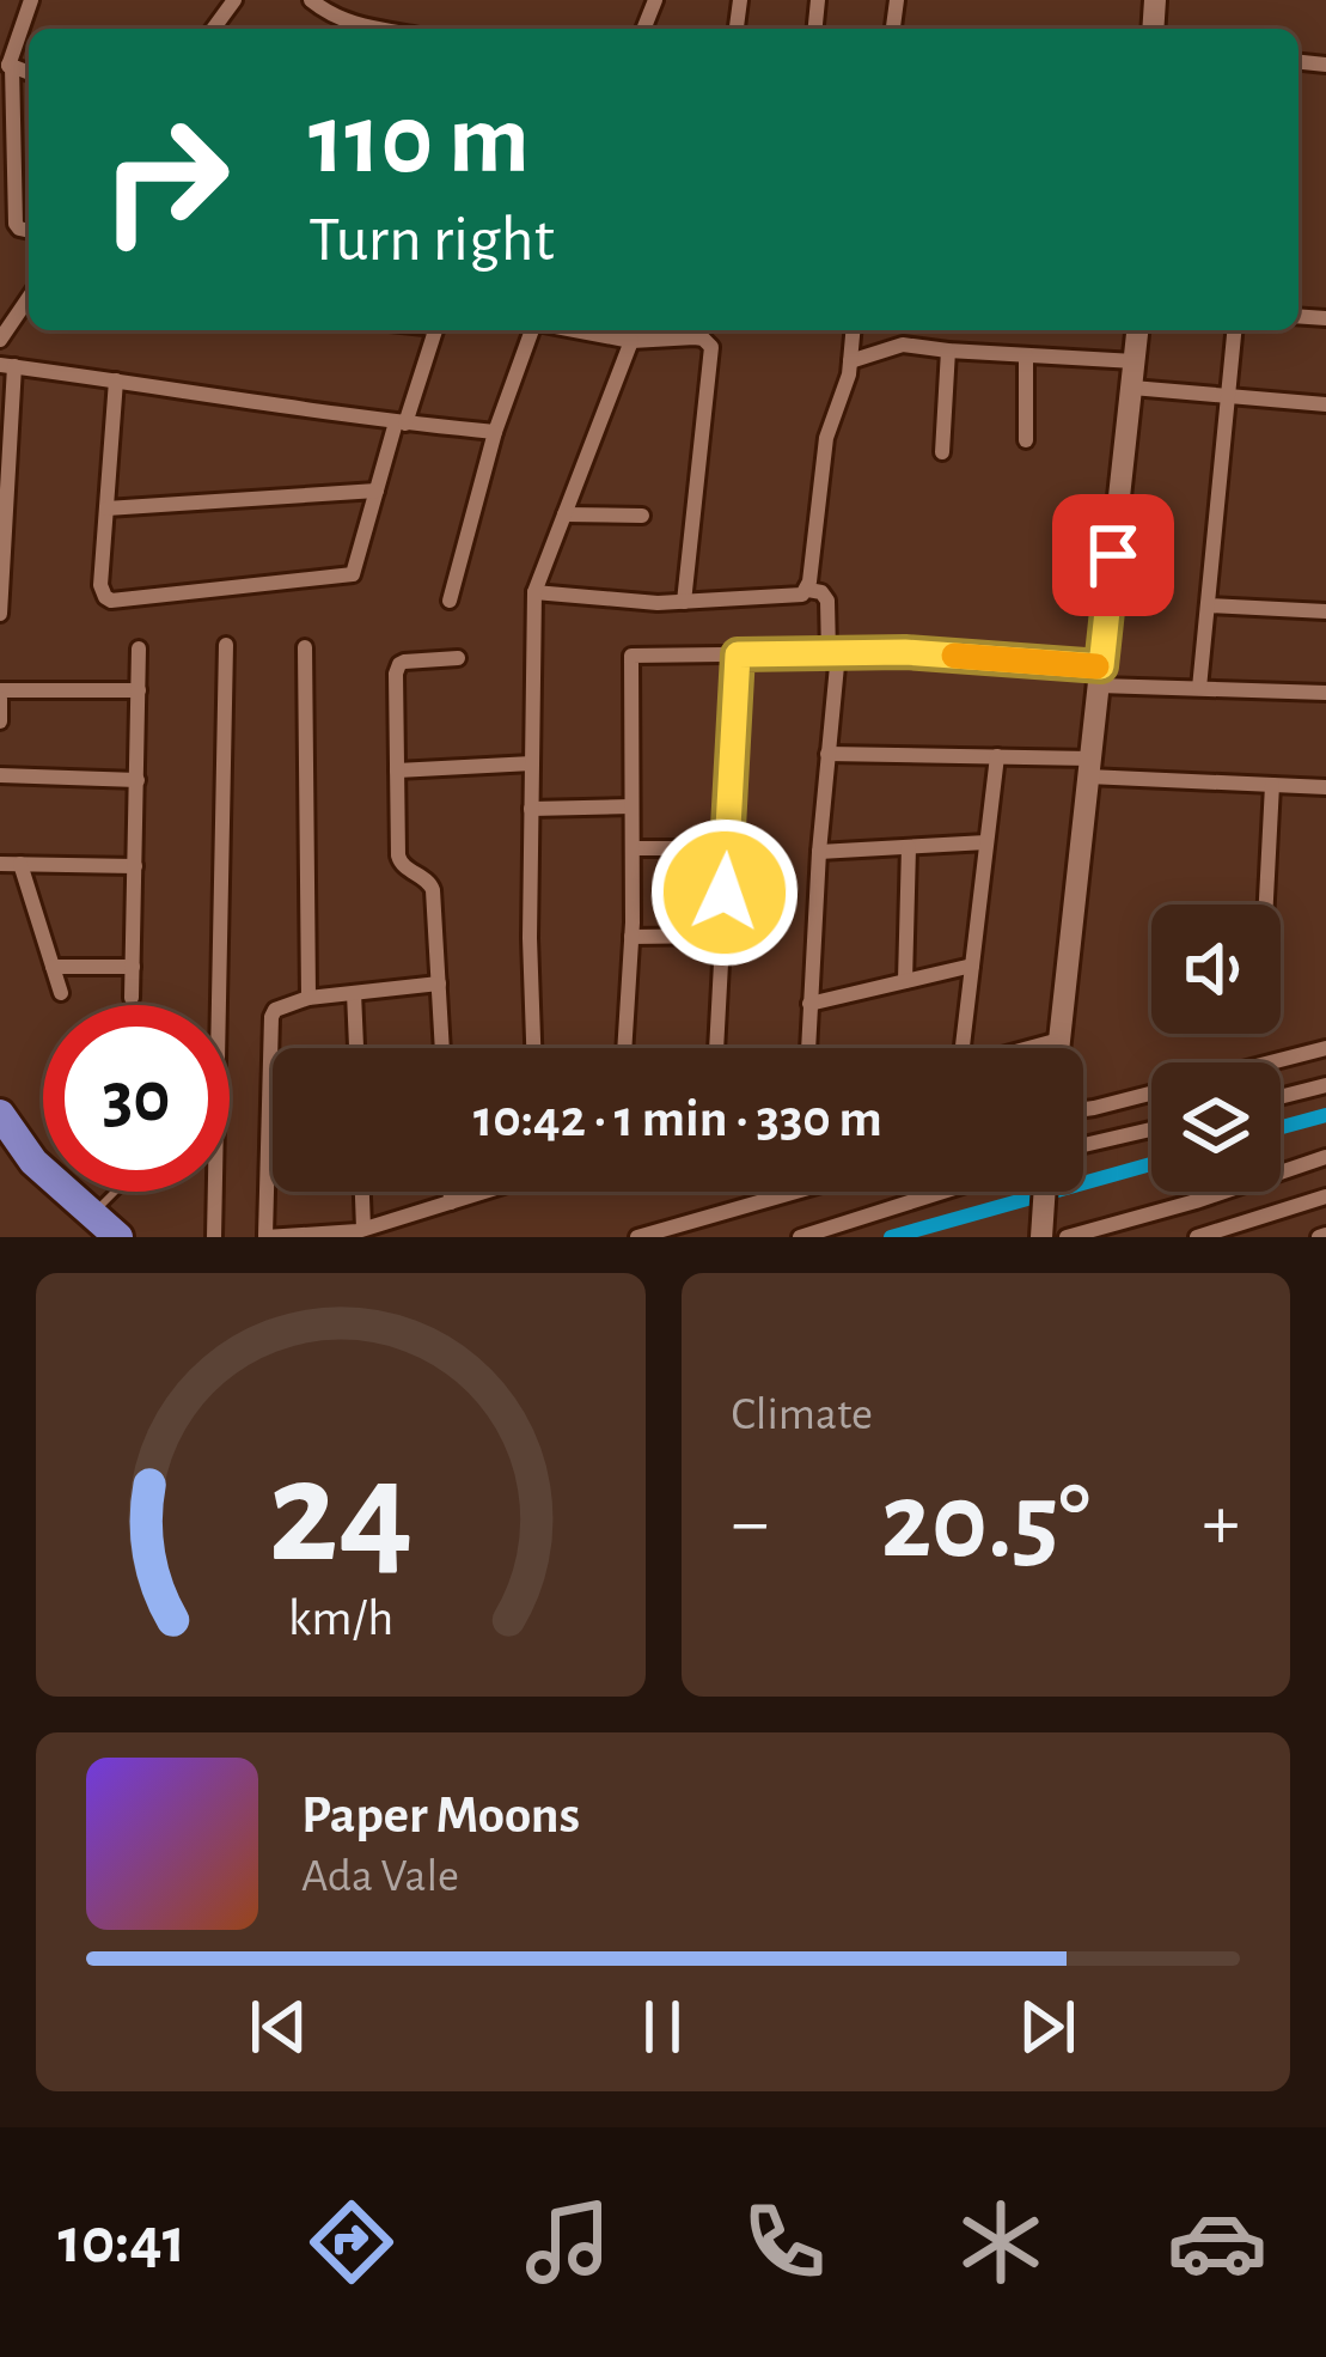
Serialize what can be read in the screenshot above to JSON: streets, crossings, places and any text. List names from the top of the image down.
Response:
{
  "page": {
    "turn": ["110 m", "Turn right"],
    "limit": "30",
    "trip": "10:42 · 1 min · 330 m",
    "tile": "Climate",
    "heat": ["−", "20.5°", "+"],
    "song": ["Paper Moons", "Ada Vale"],
    "tabs": "10:41",
    "gauge": ["24", "km/h"]
  }
}
